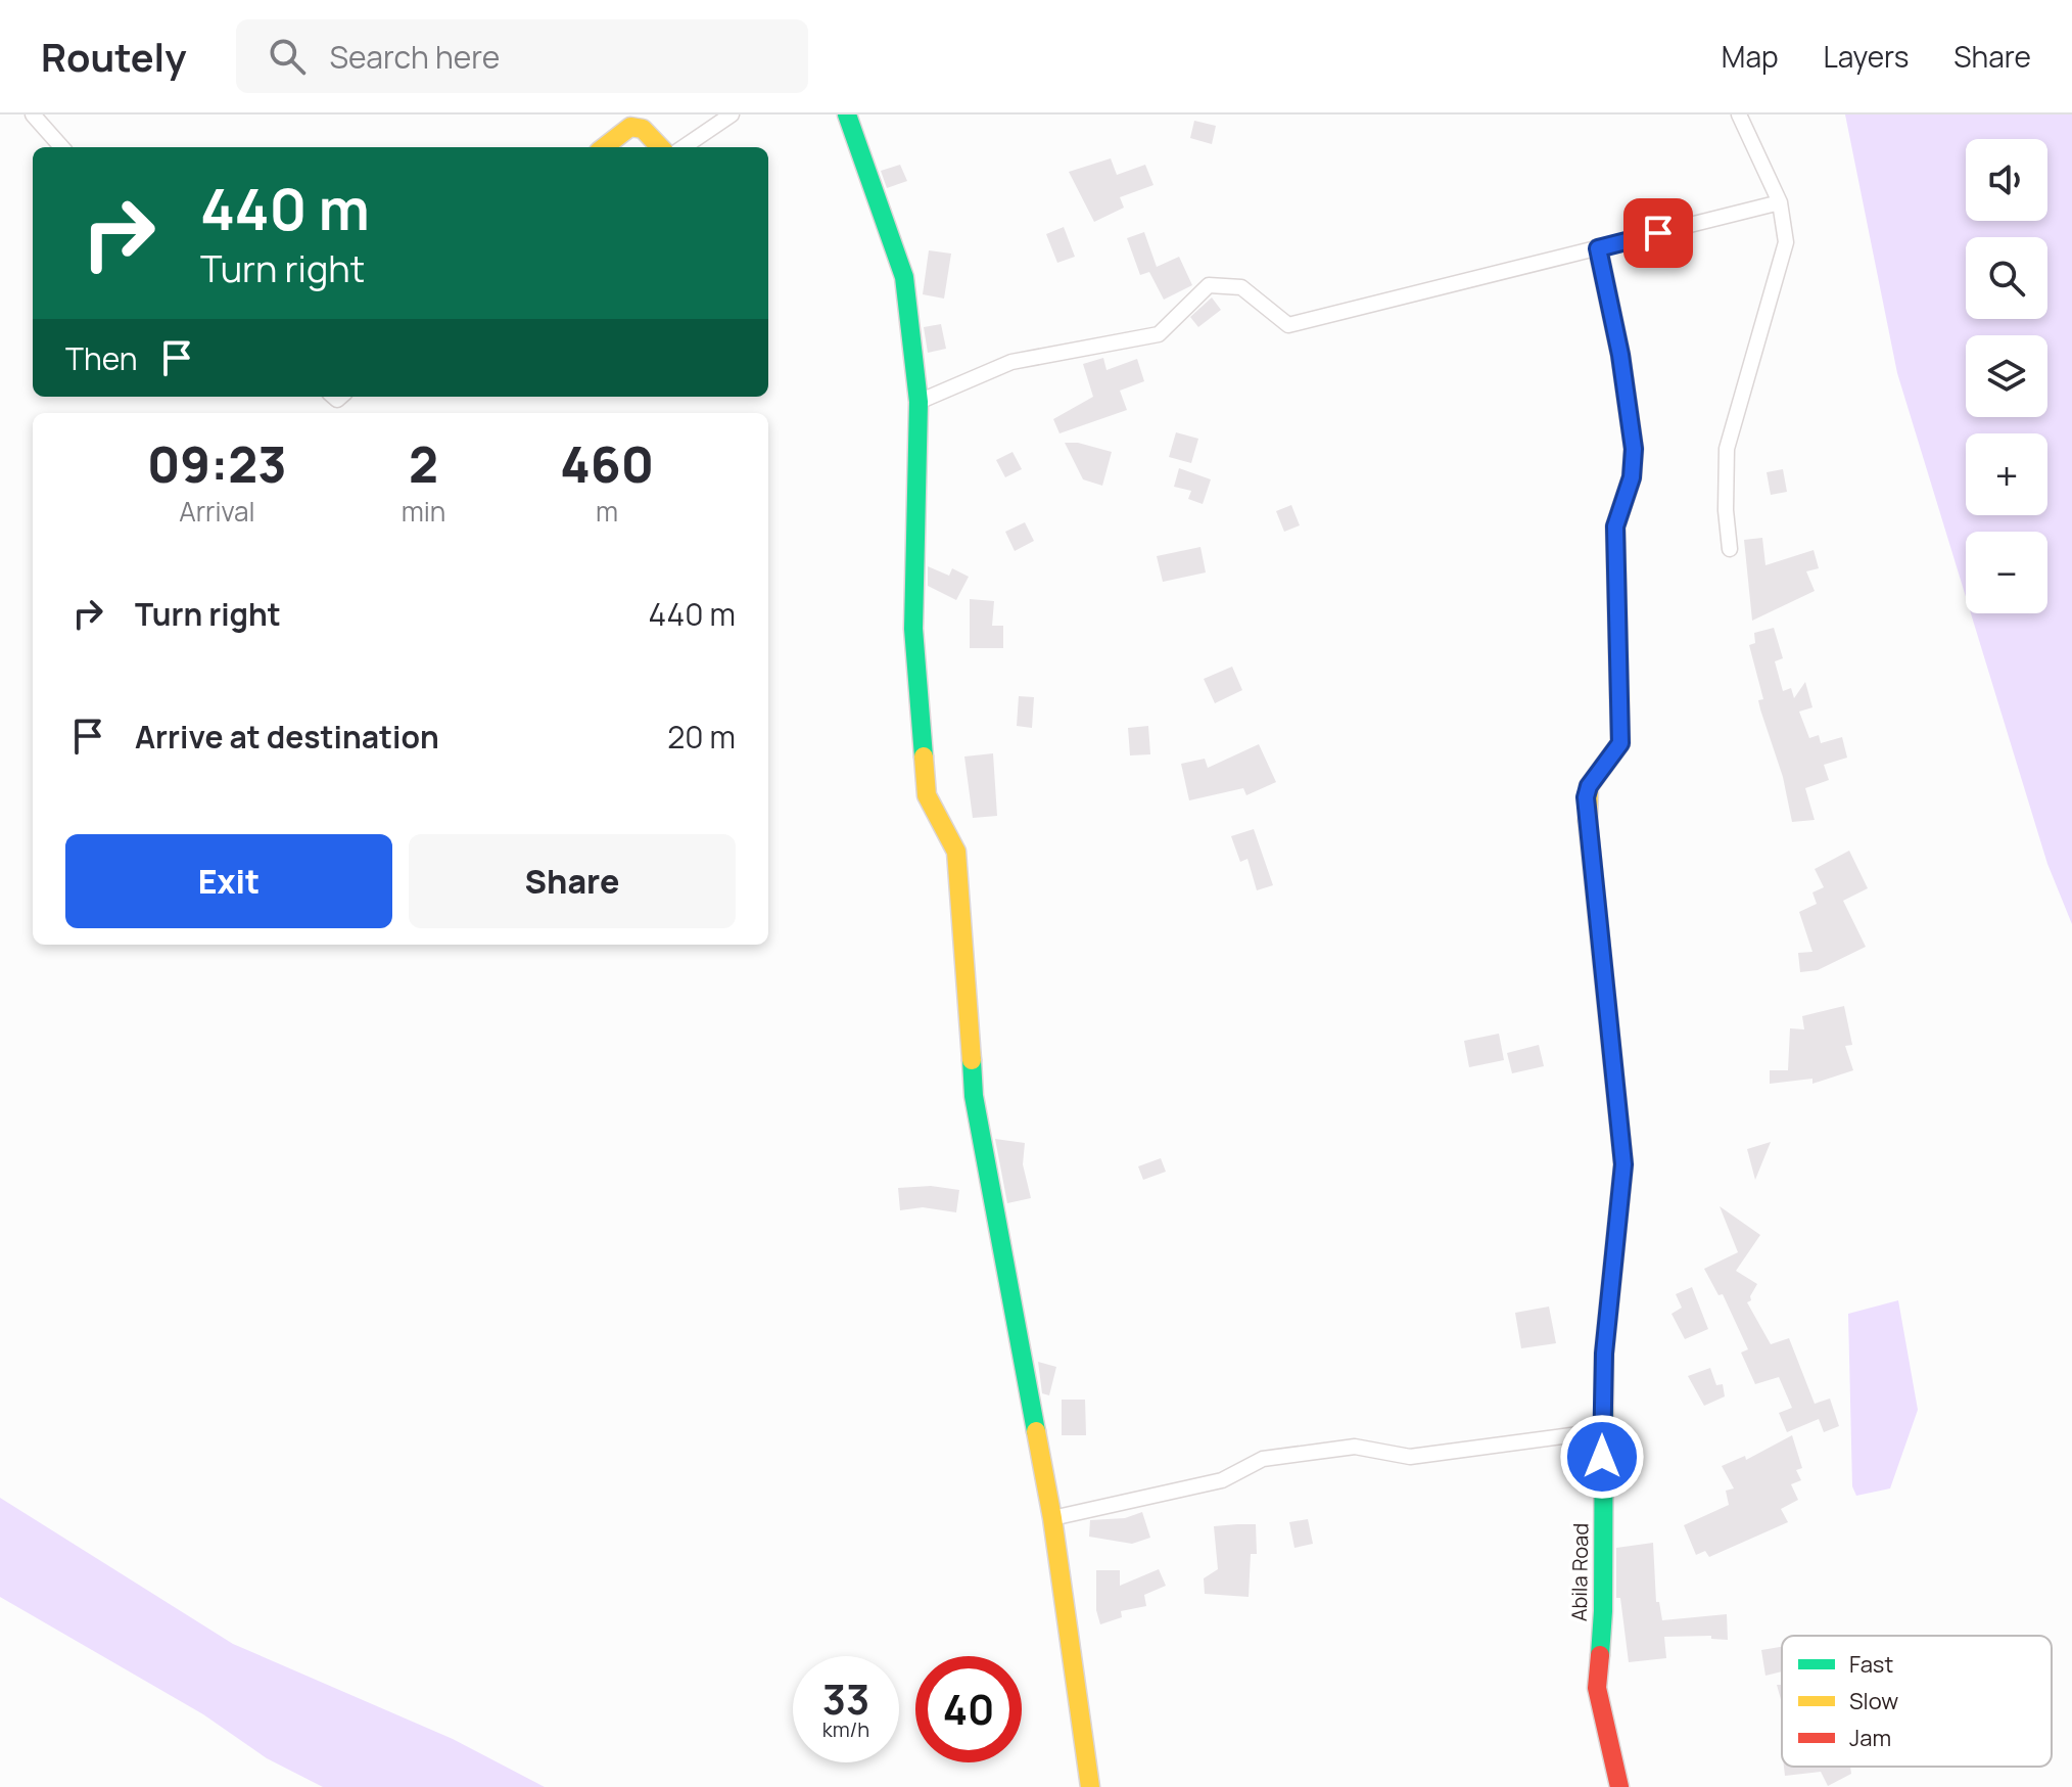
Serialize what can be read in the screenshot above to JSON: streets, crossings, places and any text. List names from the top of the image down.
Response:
{
  "streets": {
    "street": ["Abila Road"]
  },
  "legend": ["Fast", "Slow", "Jam"],
  "page": {
    "header": "Routely",
    "search": "Search here",
    "nav": ["Map", "Layers", "Share"],
    "map_buttons": ["+", "−"],
    "turn": ["440 m", "Turn right"],
    "then": "Then",
    "eta": [
      "09:23",
      "Arrival",
      "2",
      "min",
      "460",
      "m"
    ],
    "list": [
      {
        "name": "Turn right",
        "value": "440 m"
      },
      {
        "name": "Arrive at destination",
        "value": "20 m"
      }
    ],
    "buttons": ["Exit", "Share"],
    "speed": "33 km/h",
    "limit": "40"
  }
}
